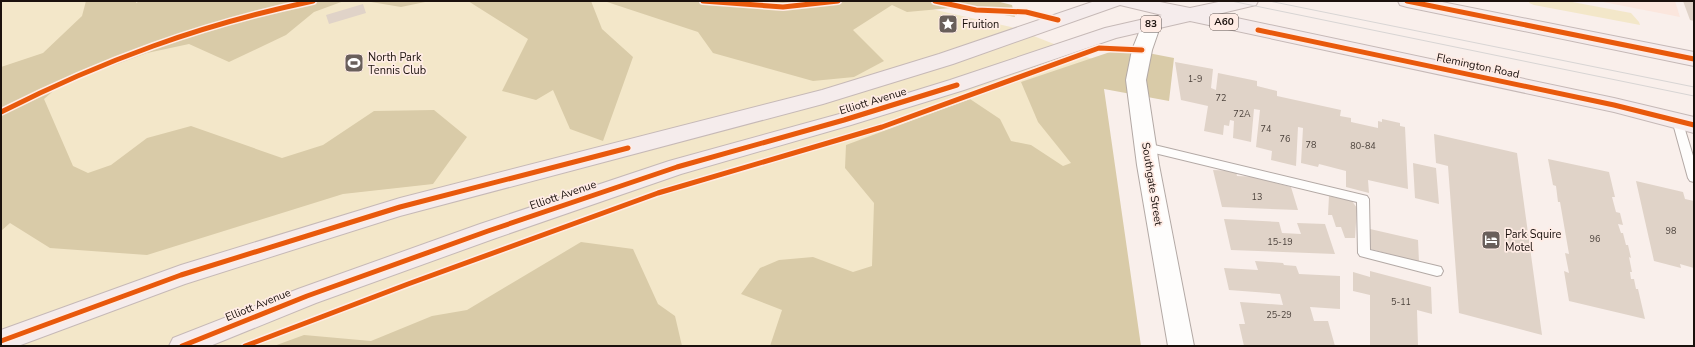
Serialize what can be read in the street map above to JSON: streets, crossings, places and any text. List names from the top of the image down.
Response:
{
  "streets": {
    "highway": [
      "A60",
      "83",
      "Flemington Road",
      "Elliott Avenue"
    ],
    "street": ["Southgate Street"]
  },
  "crossings": [
    ["83", "Flemington Road"],
    ["83", "Elliott Avenue"],
    ["Flemington Road", "Elliott Avenue"],
    ["Elliott Avenue", "Southgate Street"]
  ],
  "places": {
    "place": ["Fruition"],
    "sports": ["North Park Tennis Club"],
    "hotel": ["Park Squire Motel"]
  },
  "house_numbers": [
    "1-9",
    "72",
    "72A",
    "74",
    "76",
    "78",
    "80-84",
    "13",
    "98",
    "96",
    "15-19",
    "5-11",
    "25-29"
  ]
}
